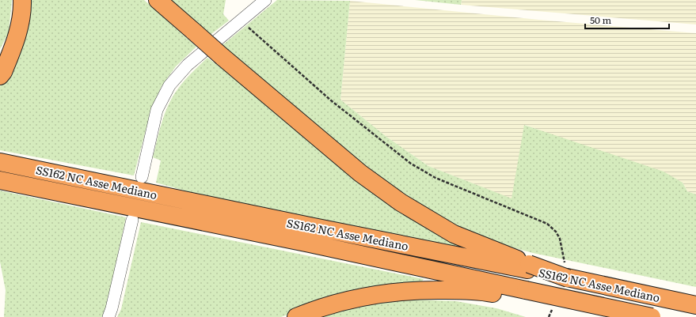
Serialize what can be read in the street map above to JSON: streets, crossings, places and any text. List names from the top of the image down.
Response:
{
  "streets": {
    "highway": ["SS162 NC Asse Mediano"]
  },
  "scale_bar": "50 m"
}
